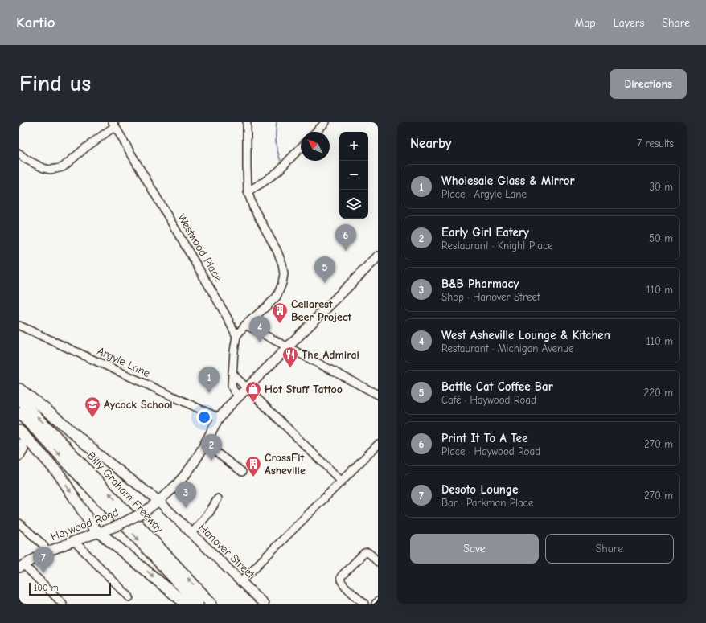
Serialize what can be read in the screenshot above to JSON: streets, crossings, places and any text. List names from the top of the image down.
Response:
{
  "streets": {
    "highway": ["Billy Graham Freeway"],
    "main road": ["Haywood Road", "Hanover Street"],
    "street": ["Westwood Place", "Argyle Lane"]
  },
  "crossings": [
    ["Argyle Lane", "Haywood Road"],
    ["Haywood Road", "Hanover Street"]
  ],
  "places": {
    "building": ["Cellarest Beer Project", "CrossFit Asheville"],
    "restaurant": ["The Admiral"],
    "shop": ["Hot Stuff Tattoo"],
    "school or university": ["Aycock School"]
  },
  "scale_bar": "100 m",
  "north": "top left",
  "page": {
    "header": "Kartio",
    "nav": ["Map", "Layers", "Share"],
    "buttons": [
      "Directions",
      ["Save", "Share"]
    ],
    "title": "Find us",
    "heading": ["Nearby", "7 results"],
    "map_buttons": ["+", "−"],
    "list": [
      {
        "mark": "1",
        "name": "Wholesale Glass & Mirror",
        "note": "Place · Argyle Lane",
        "value": "30 m"
      },
      {
        "mark": "2",
        "name": "Early Girl Eatery",
        "note": "Restaurant · Knight Place",
        "value": "50 m"
      },
      {
        "mark": "3",
        "name": "B&B Pharmacy",
        "note": "Shop · Hanover Street",
        "value": "110 m"
      },
      {
        "mark": "4",
        "name": "West Asheville Lounge & Kitchen",
        "note": "Restaurant · Michigan Avenue",
        "value": "110 m"
      },
      {
        "mark": "5",
        "name": "Battle Cat Coffee Bar",
        "note": "Café · Haywood Road",
        "value": "220 m"
      },
      {
        "mark": "6",
        "name": "Print It To A Tee",
        "note": "Place · Haywood Road",
        "value": "270 m"
      },
      {
        "mark": "7",
        "name": "Desoto Lounge",
        "note": "Bar · Parkman Place",
        "value": "270 m"
      }
    ],
    "pins": [
      "6",
      "5",
      "4",
      "1",
      "2",
      "3",
      "7"
    ],
    "scale": "100 m"
  }
}
